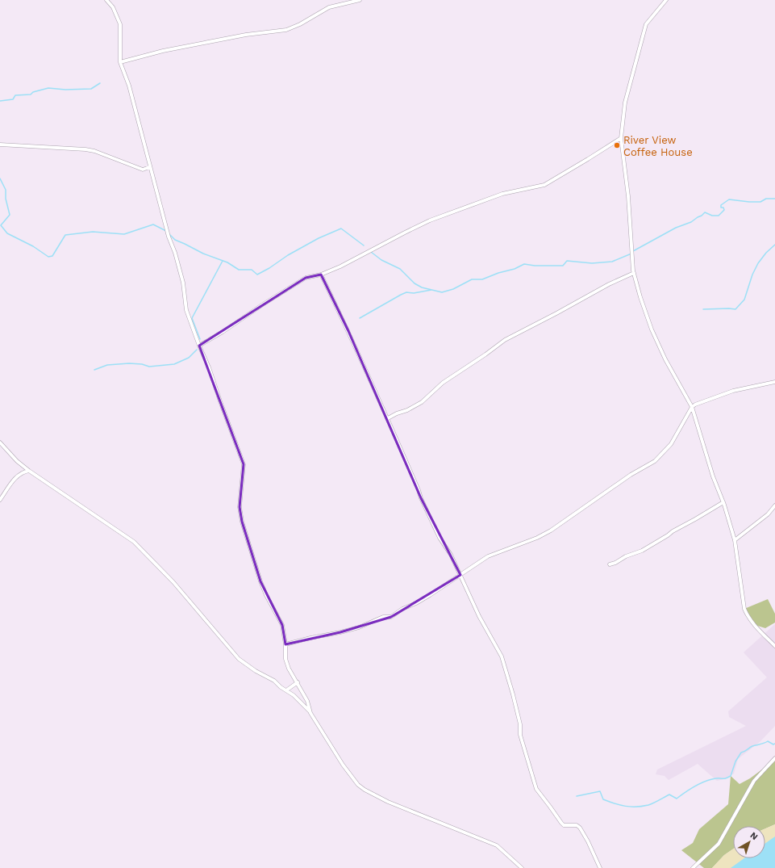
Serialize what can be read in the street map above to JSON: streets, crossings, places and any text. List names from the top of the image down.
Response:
{
  "places": ["River View Coffee House"],
  "north": "top right"
}
